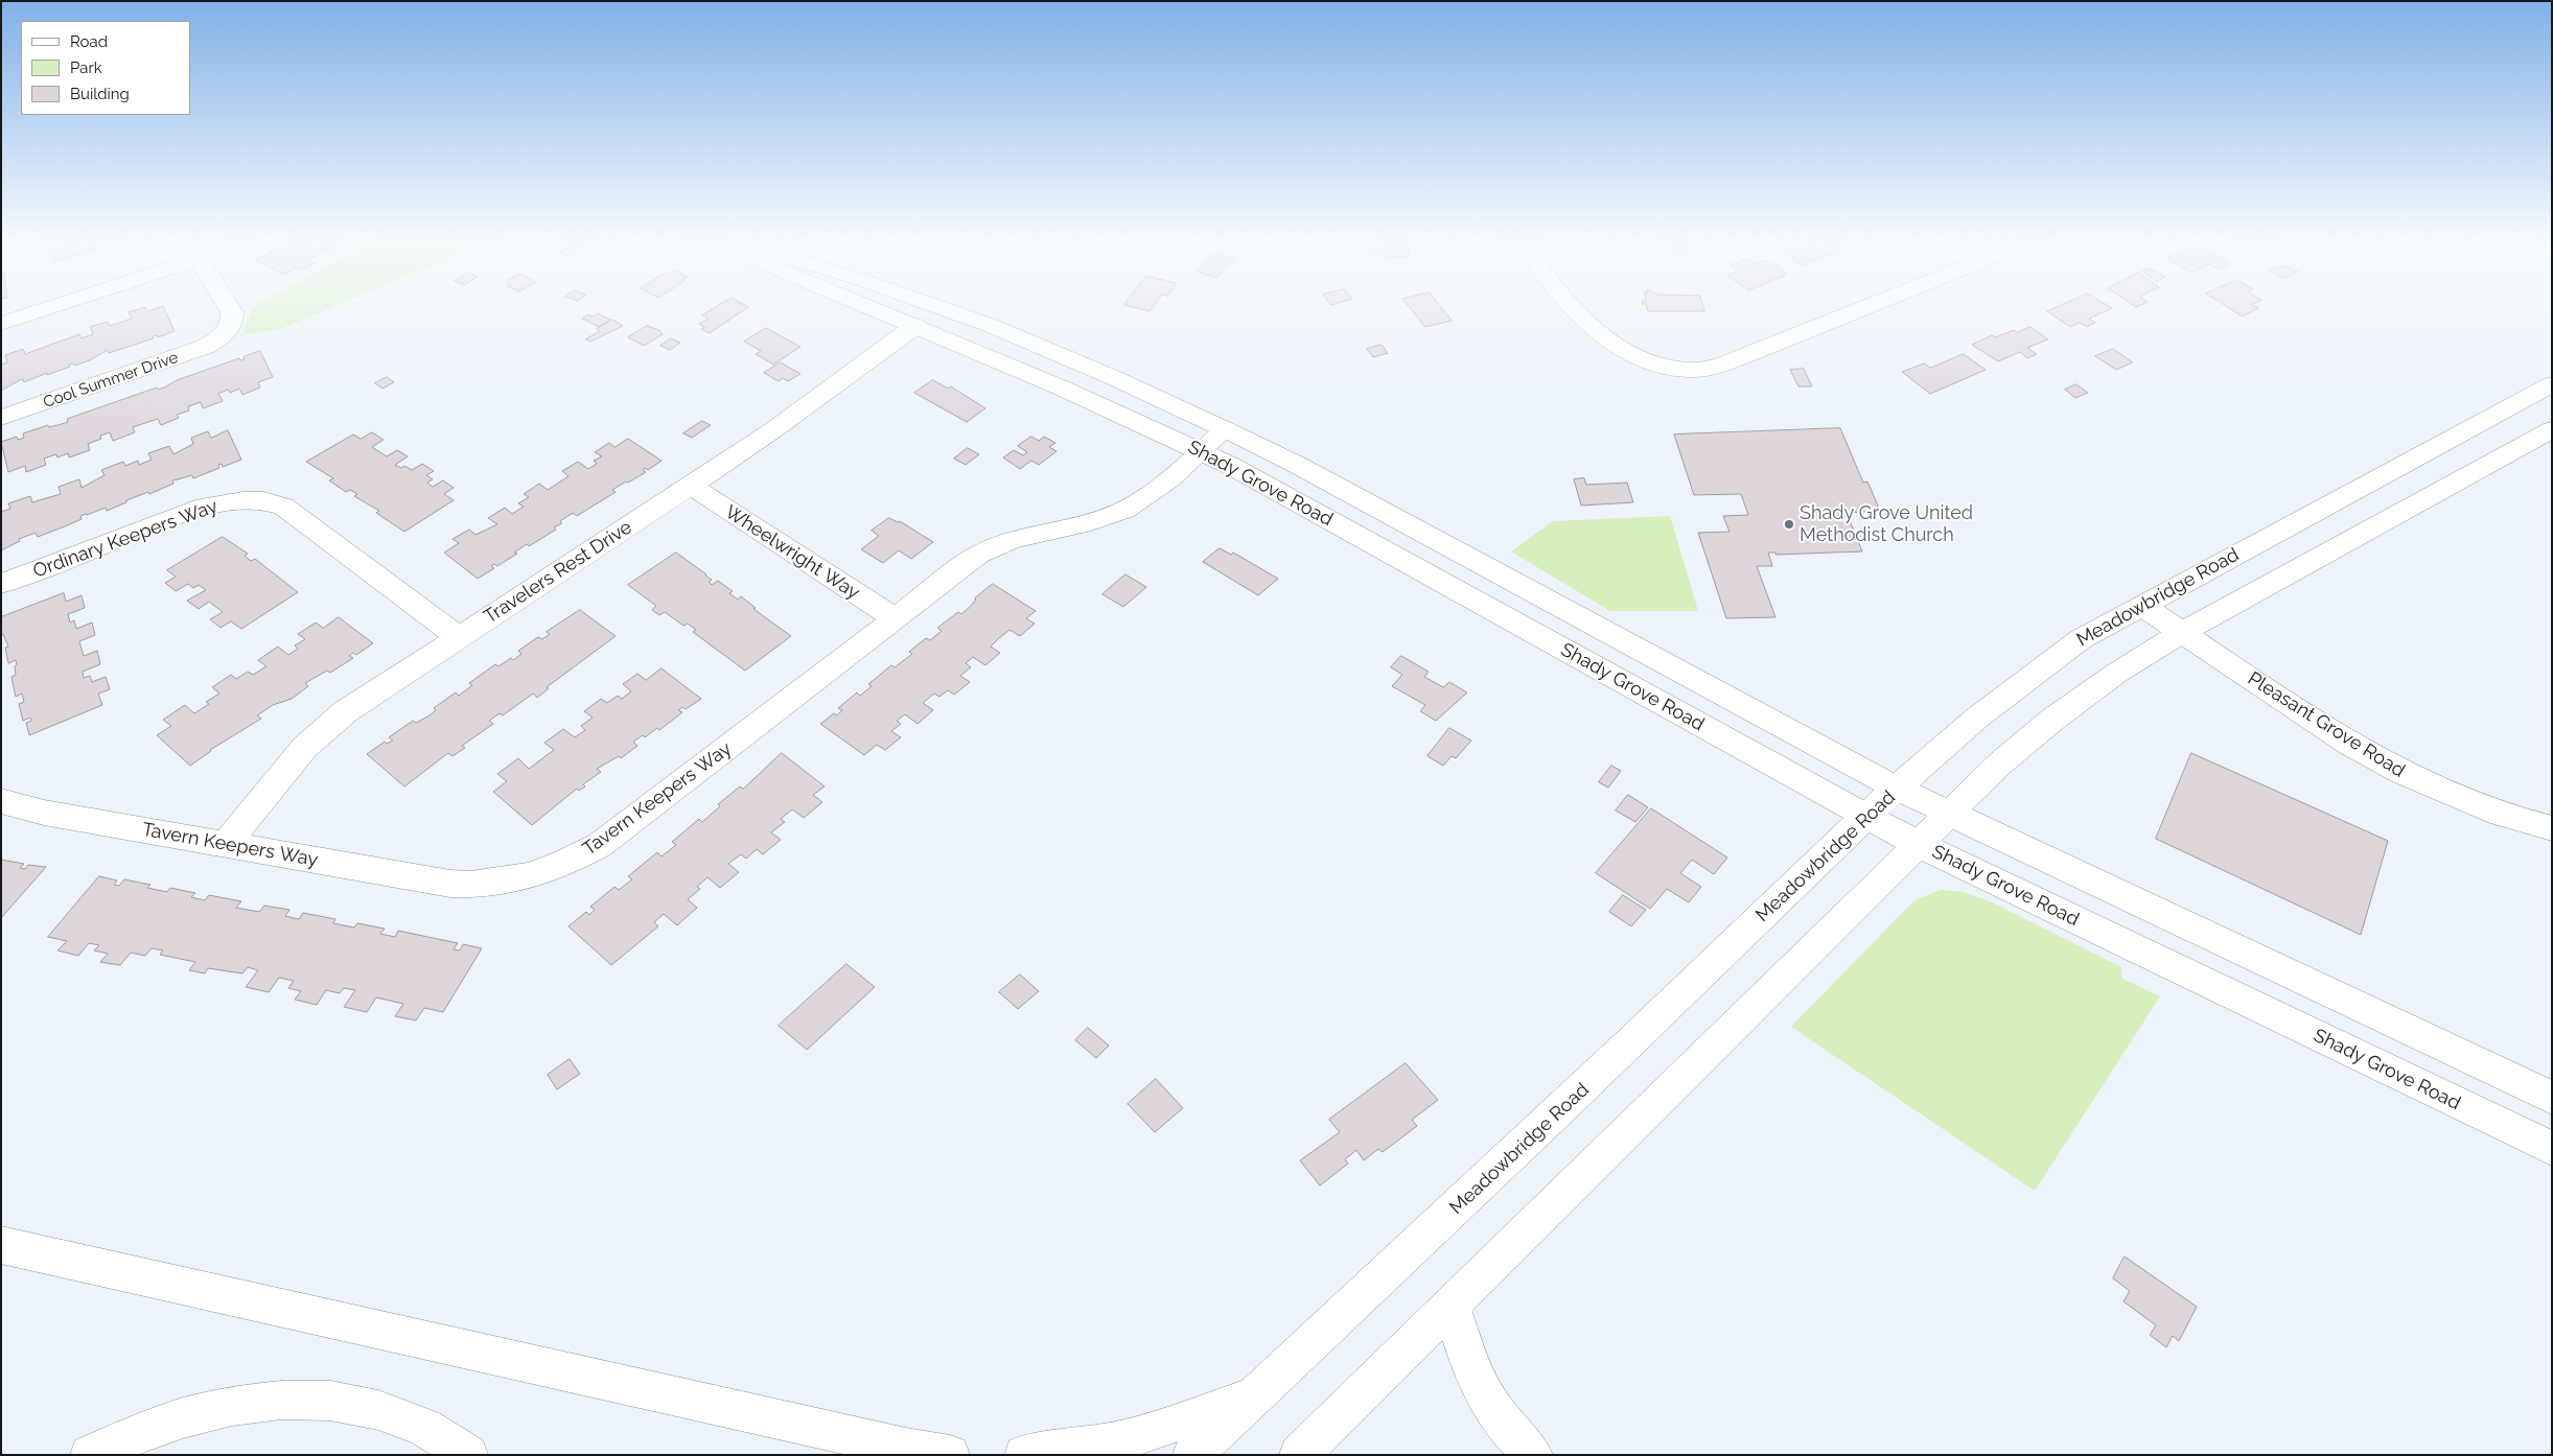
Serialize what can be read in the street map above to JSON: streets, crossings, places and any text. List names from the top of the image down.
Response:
{
  "streets": {
    "main road": [
      "Cool Summer Drive",
      "Shady Grove Road",
      "Ordinary Keepers Way",
      "Wheelwright Way",
      "Travelers Rest Drive",
      "Meadowbridge Road",
      "Pleasant Grove Road",
      "Tavern Keepers Way"
    ]
  },
  "crossings": [
    ["Shady Grove Road", "Travelers Rest Drive"],
    ["Shady Grove Road", "Meadowbridge Road"],
    ["Shady Grove Road", "Tavern Keepers Way"],
    ["Ordinary Keepers Way", "Travelers Rest Drive"],
    ["Wheelwright Way", "Travelers Rest Drive"],
    ["Wheelwright Way", "Tavern Keepers Way"],
    ["Travelers Rest Drive", "Tavern Keepers Way"],
    ["Meadowbridge Road", "Pleasant Grove Road"]
  ],
  "places": ["Shady Grove United Methodist Church"],
  "legend": ["Road", "Park", "Building"]
}
